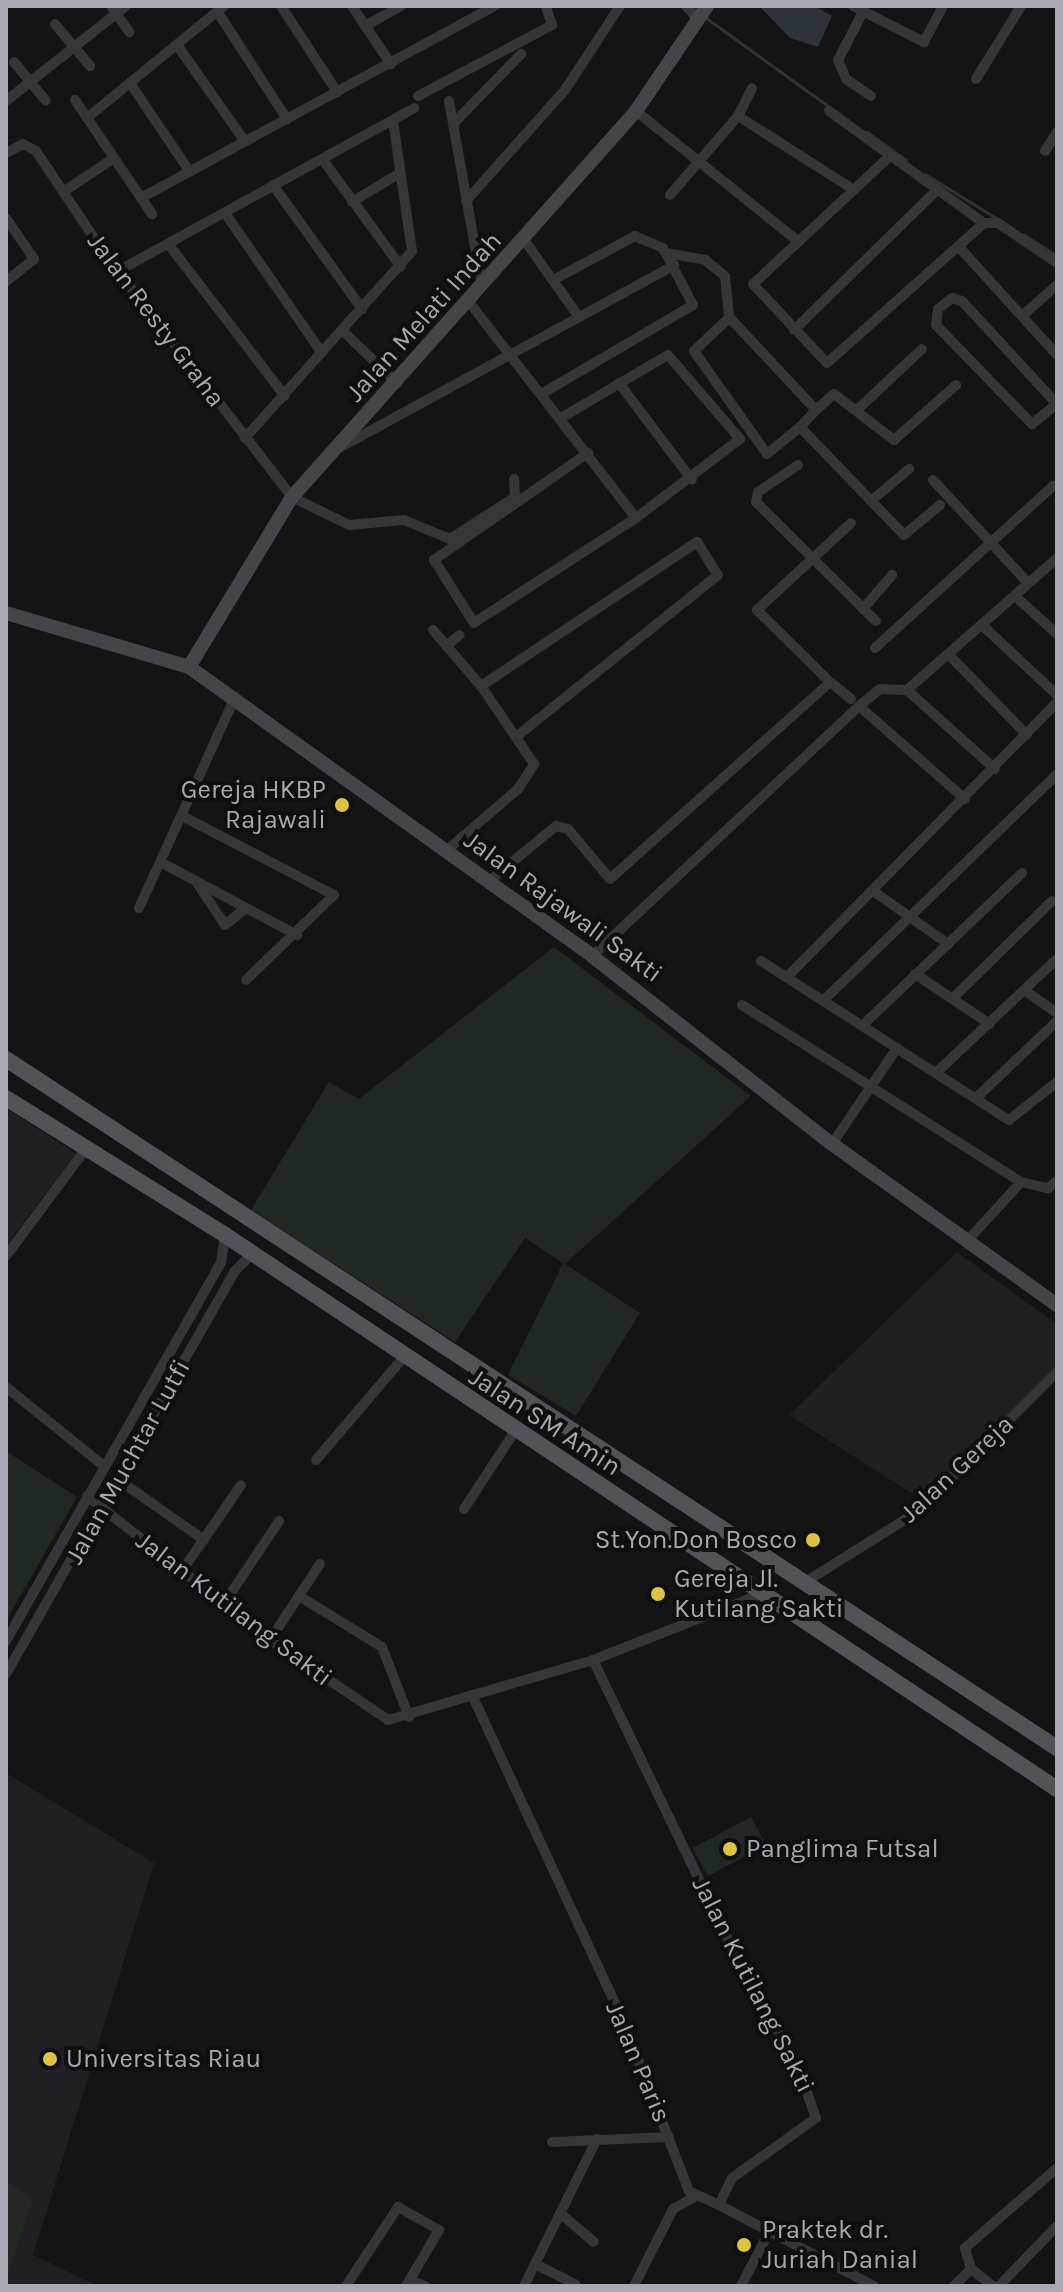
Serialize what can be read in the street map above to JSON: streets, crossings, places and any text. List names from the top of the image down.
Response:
{
  "streets": {
    "main road": ["Jalan SM Amin"],
    "street": [
      "Jalan Melati Indah",
      "Jalan Resty Graha",
      "Jalan Rajawali Sakti",
      "Jalan Muchtar Lutfi",
      "Jalan Gereja",
      "Jalan Kutilang Sakti",
      "Jalan Paris"
    ]
  },
  "crossings": [
    ["Jalan Melati Indah", "Jalan Resty Graha"],
    ["Jalan Melati Indah", "Jalan Rajawali Sakti"],
    ["Jalan SM Amin", "Jalan Muchtar Lutfi"],
    ["Jalan SM Amin", "Jalan Gereja"],
    ["Jalan SM Amin", "Jalan Kutilang Sakti"],
    ["Jalan Muchtar Lutfi", "Jalan Kutilang Sakti"],
    ["Jalan Kutilang Sakti", "Jalan Paris"]
  ],
  "places": [
    "Gereja HKBP Rajawali",
    "St.Yon.Don Bosco",
    "Gereja Jl. Kutilang Sakti",
    "Panglima Futsal",
    "Universitas Riau",
    "Praktek dr. Juriah Danial"
  ]
}
